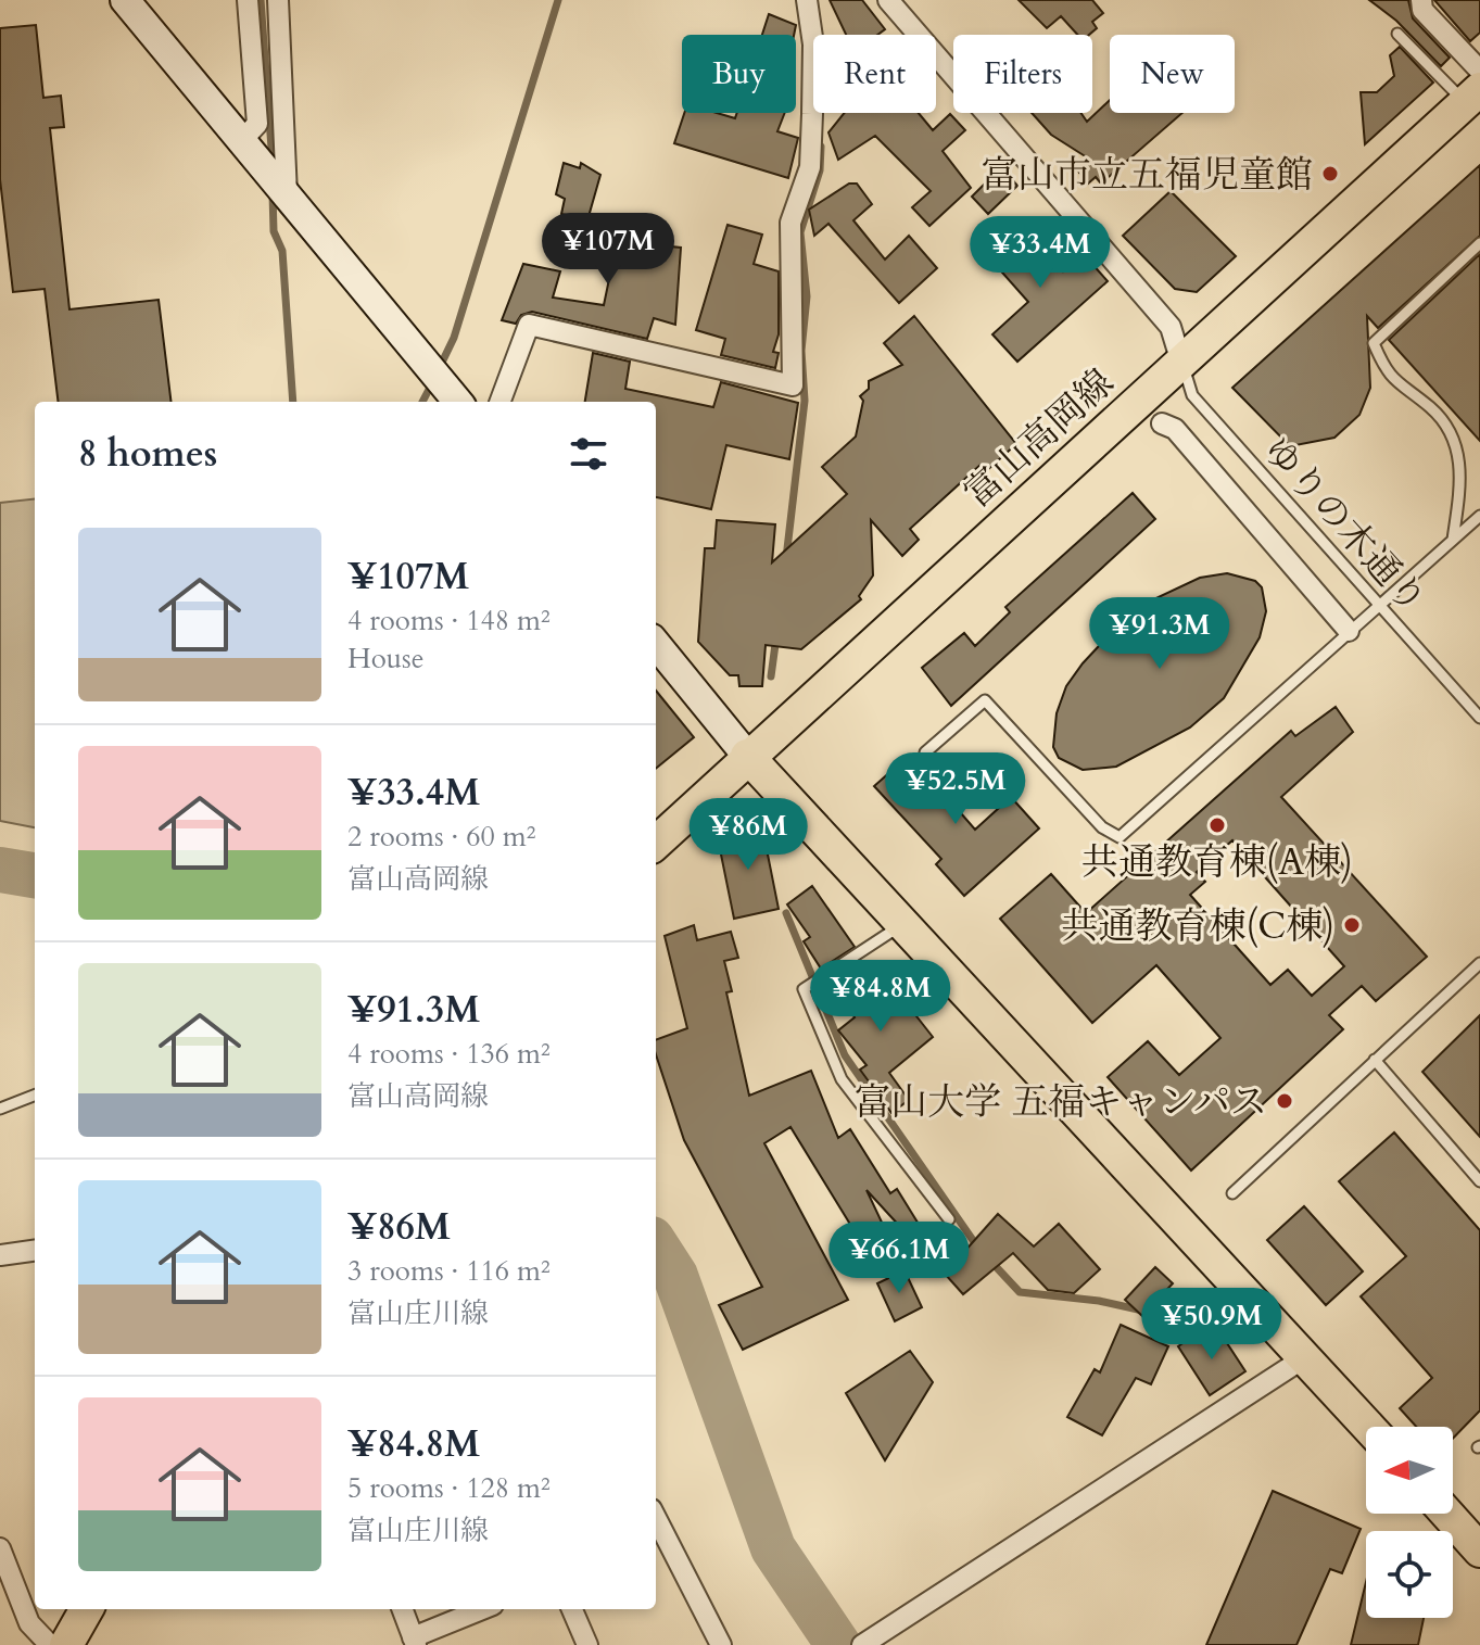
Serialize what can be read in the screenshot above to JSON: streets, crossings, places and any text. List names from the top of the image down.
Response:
{
  "streets": {
    "main road": ["富山高岡線"],
    "lane": ["ゆりの木通り"]
  },
  "crossings": [
    ["富山高岡線", "ゆりの木通り"]
  ],
  "places": [
    "富山市立五福児童館",
    "共通教育棟(A棟)",
    "共通教育棟(C棟)",
    "富山大学 五福キャンパス"
  ],
  "north": "left",
  "page": {
    "chip": [
      "Buy",
      "Rent",
      "Filters",
      "New"
    ],
    "price": [
      "¥107M",
      "¥33.4M",
      "¥91.3M",
      "¥52.5M",
      "¥86M",
      "¥84.8M",
      "¥66.1M",
      "¥50.9M"
    ],
    "heading": "8 homes",
    "list": [
      {
        "name": "¥107M",
        "note": "4 rooms · 148 m² · House"
      },
      {
        "name": "¥33.4M",
        "note": "2 rooms · 60 m² · 富山高岡線"
      },
      {
        "name": "¥91.3M",
        "note": "4 rooms · 136 m² · 富山高岡線"
      },
      {
        "name": "¥86M",
        "note": "3 rooms · 116 m² · 富山庄川線"
      },
      {
        "name": "¥84.8M",
        "note": "5 rooms · 128 m² · 富山庄川線"
      }
    ]
  }
}
